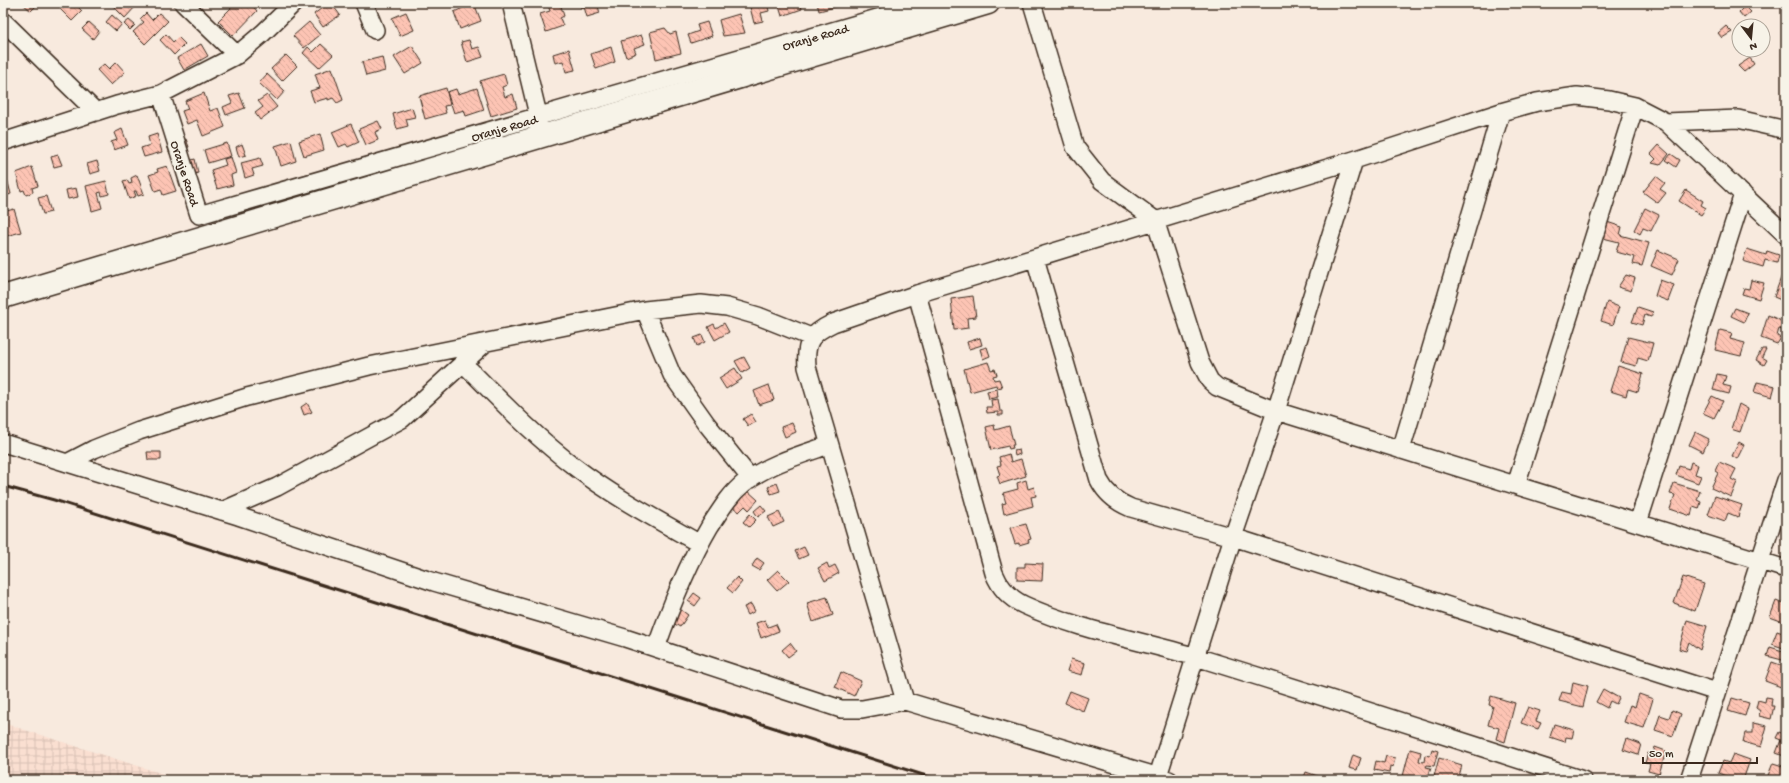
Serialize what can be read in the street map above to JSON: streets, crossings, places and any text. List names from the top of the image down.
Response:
{
  "streets": {
    "street": ["Oranje Road"]
  },
  "scale_bar": "50 m",
  "north": "bottom"
}
